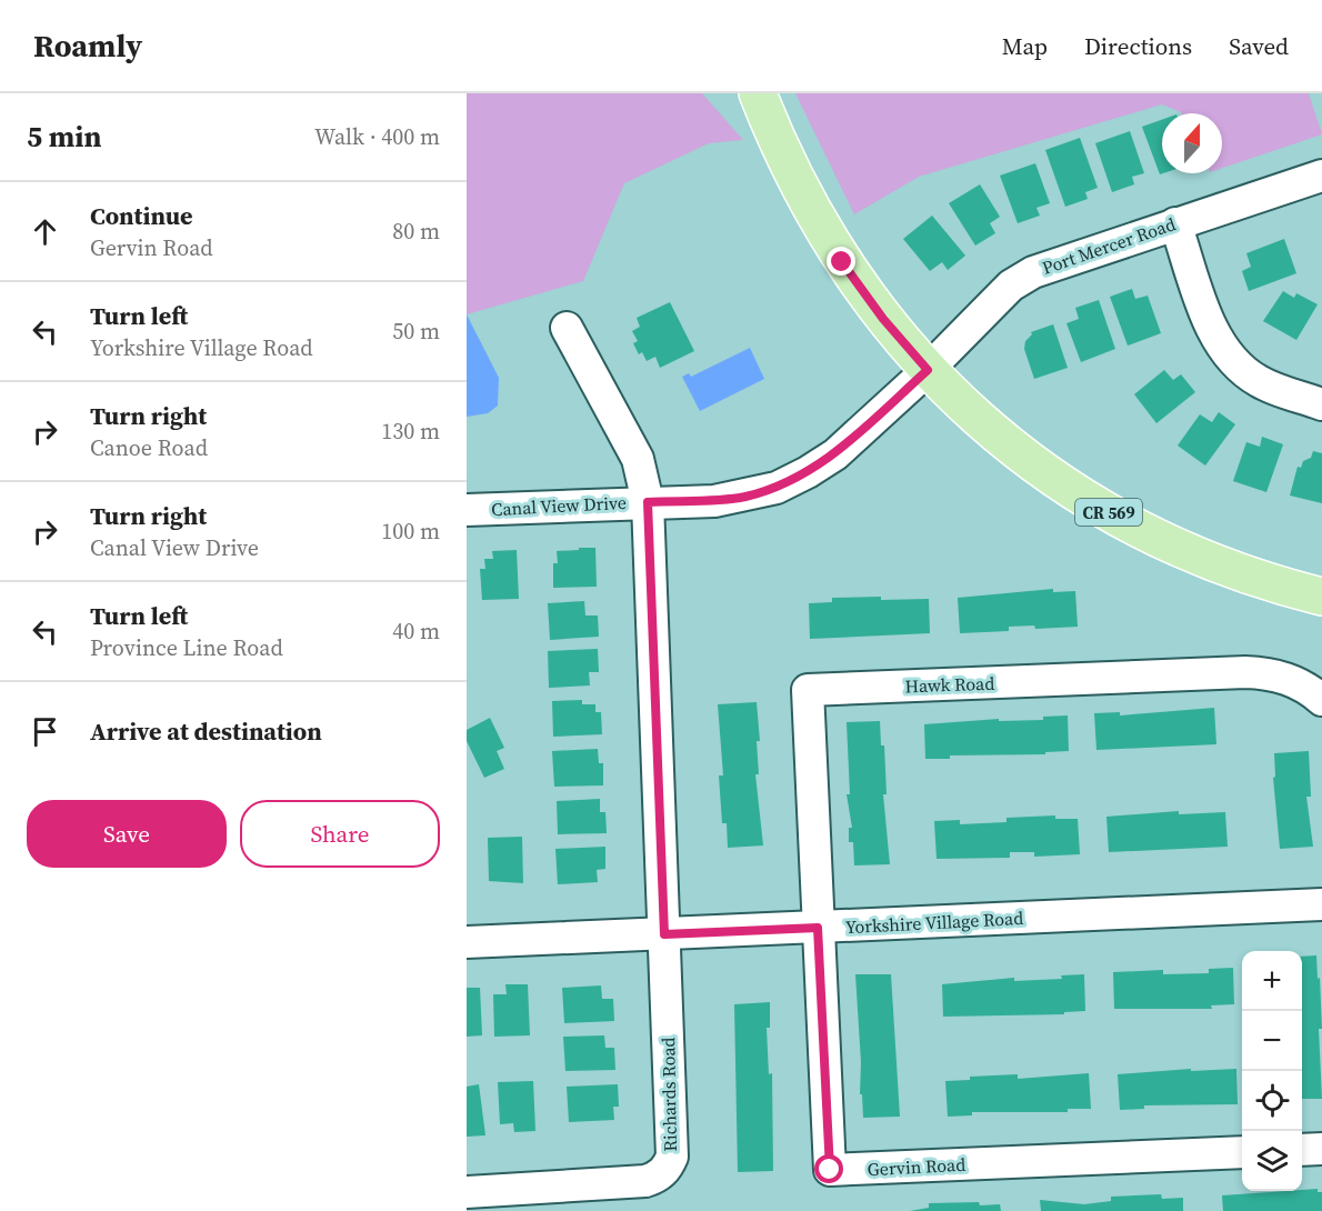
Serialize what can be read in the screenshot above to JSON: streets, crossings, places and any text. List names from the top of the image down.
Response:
{
  "streets": {
    "main road": ["CR 569"],
    "street": [
      "Port Mercer Road",
      "Canal View Drive",
      "Hawk Road",
      "Yorkshire Village Road",
      "Richards Road",
      "Gervin Road"
    ]
  },
  "crossings": [
    ["Port Mercer Road", "Canal View Drive"],
    ["Port Mercer Road", "CR 569"],
    ["Canal View Drive", "CR 569"],
    ["Hawk Road", "Yorkshire Village Road"],
    ["Hawk Road", "Gervin Road"],
    ["Yorkshire Village Road", "Richards Road"],
    ["Yorkshire Village Road", "Gervin Road"]
  ],
  "north": "top",
  "page": {
    "header": "Roamly",
    "nav": ["Map", "Directions", "Saved"],
    "heading": ["5 min", "Walk · 400 m"],
    "list": [
      ["Continue", "Gervin Road", "80 m"],
      ["Turn left", "Yorkshire Village Road", "50 m"],
      ["Turn right", "Canoe Road", "130 m"],
      ["Turn right", "Canal View Drive", "100 m"],
      ["Turn left", "Province Line Road", "40 m"],
      "Arrive at destination"
    ],
    "buttons": ["Save", "Share"],
    "map_buttons": ["+", "−"]
  }
}
